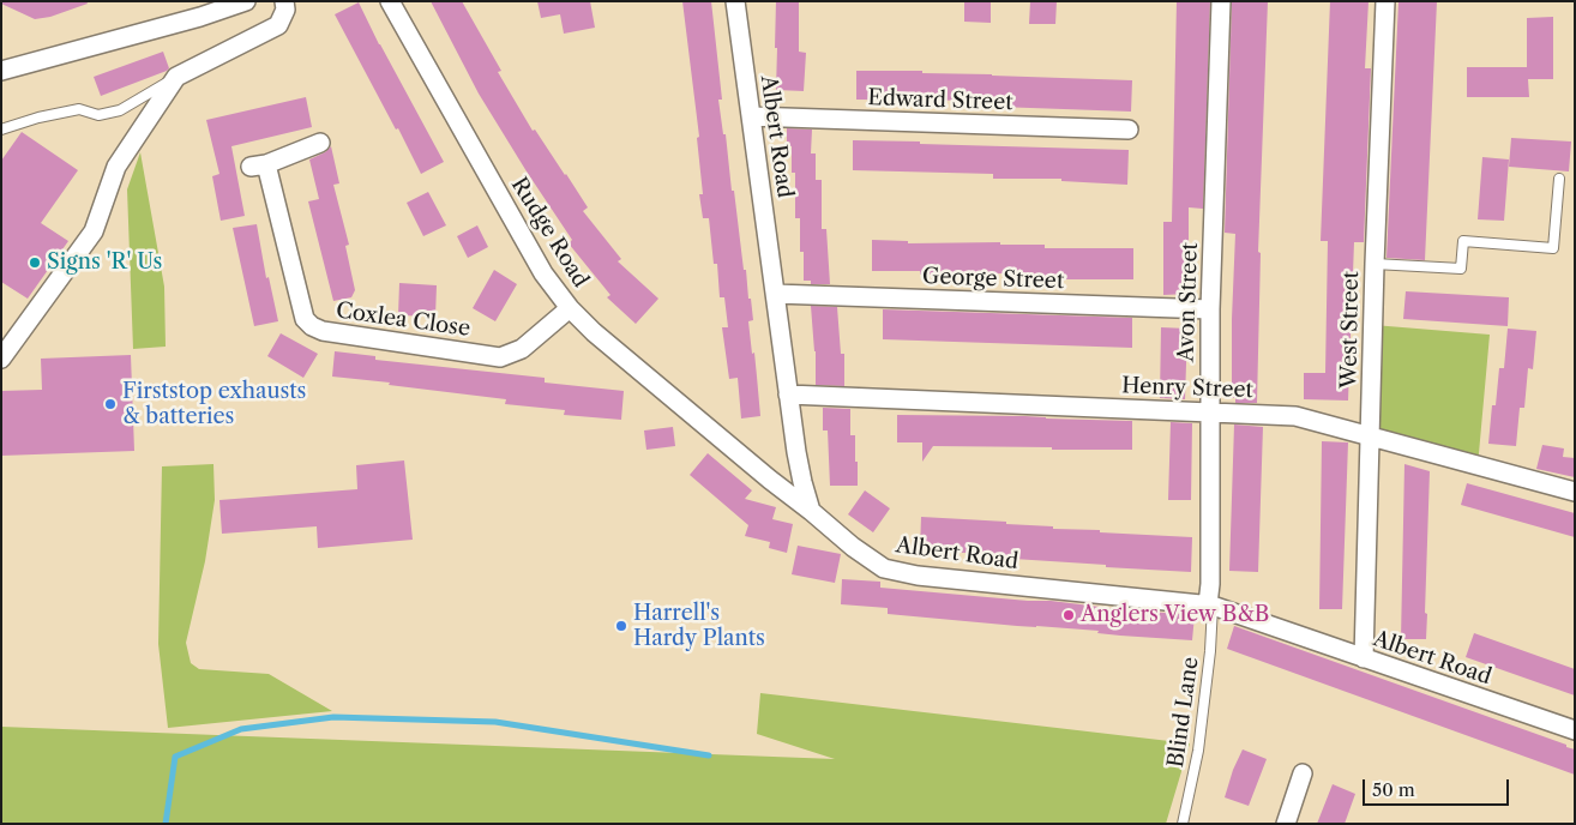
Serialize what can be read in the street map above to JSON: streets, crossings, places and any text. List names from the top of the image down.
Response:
{
  "streets": {
    "street": [
      "Edward Street",
      "Albert Road",
      "Rudge Road",
      "George Street",
      "Avon Street",
      "Coxlea Close",
      "West Street",
      "Henry Street"
    ],
    "lane": ["Blind Lane"]
  },
  "crossings": [
    ["Edward Street", "Albert Road"],
    ["Albert Road", "Rudge Road"],
    ["Albert Road", "George Street"],
    ["Albert Road", "Avon Street"],
    ["Albert Road", "West Street"],
    ["Albert Road", "Henry Street"],
    ["Albert Road", "Blind Lane"],
    ["Rudge Road", "Coxlea Close"],
    ["George Street", "Avon Street"],
    ["Avon Street", "Henry Street"],
    ["Avon Street", "Blind Lane"],
    ["West Street", "Henry Street"]
  ],
  "places": [
    "Signs 'R' Us",
    "Firststop exhausts & batteries",
    "Anglers View B&B",
    "Harrell's Hardy Plants"
  ],
  "scale_bar": "50 m"
}
